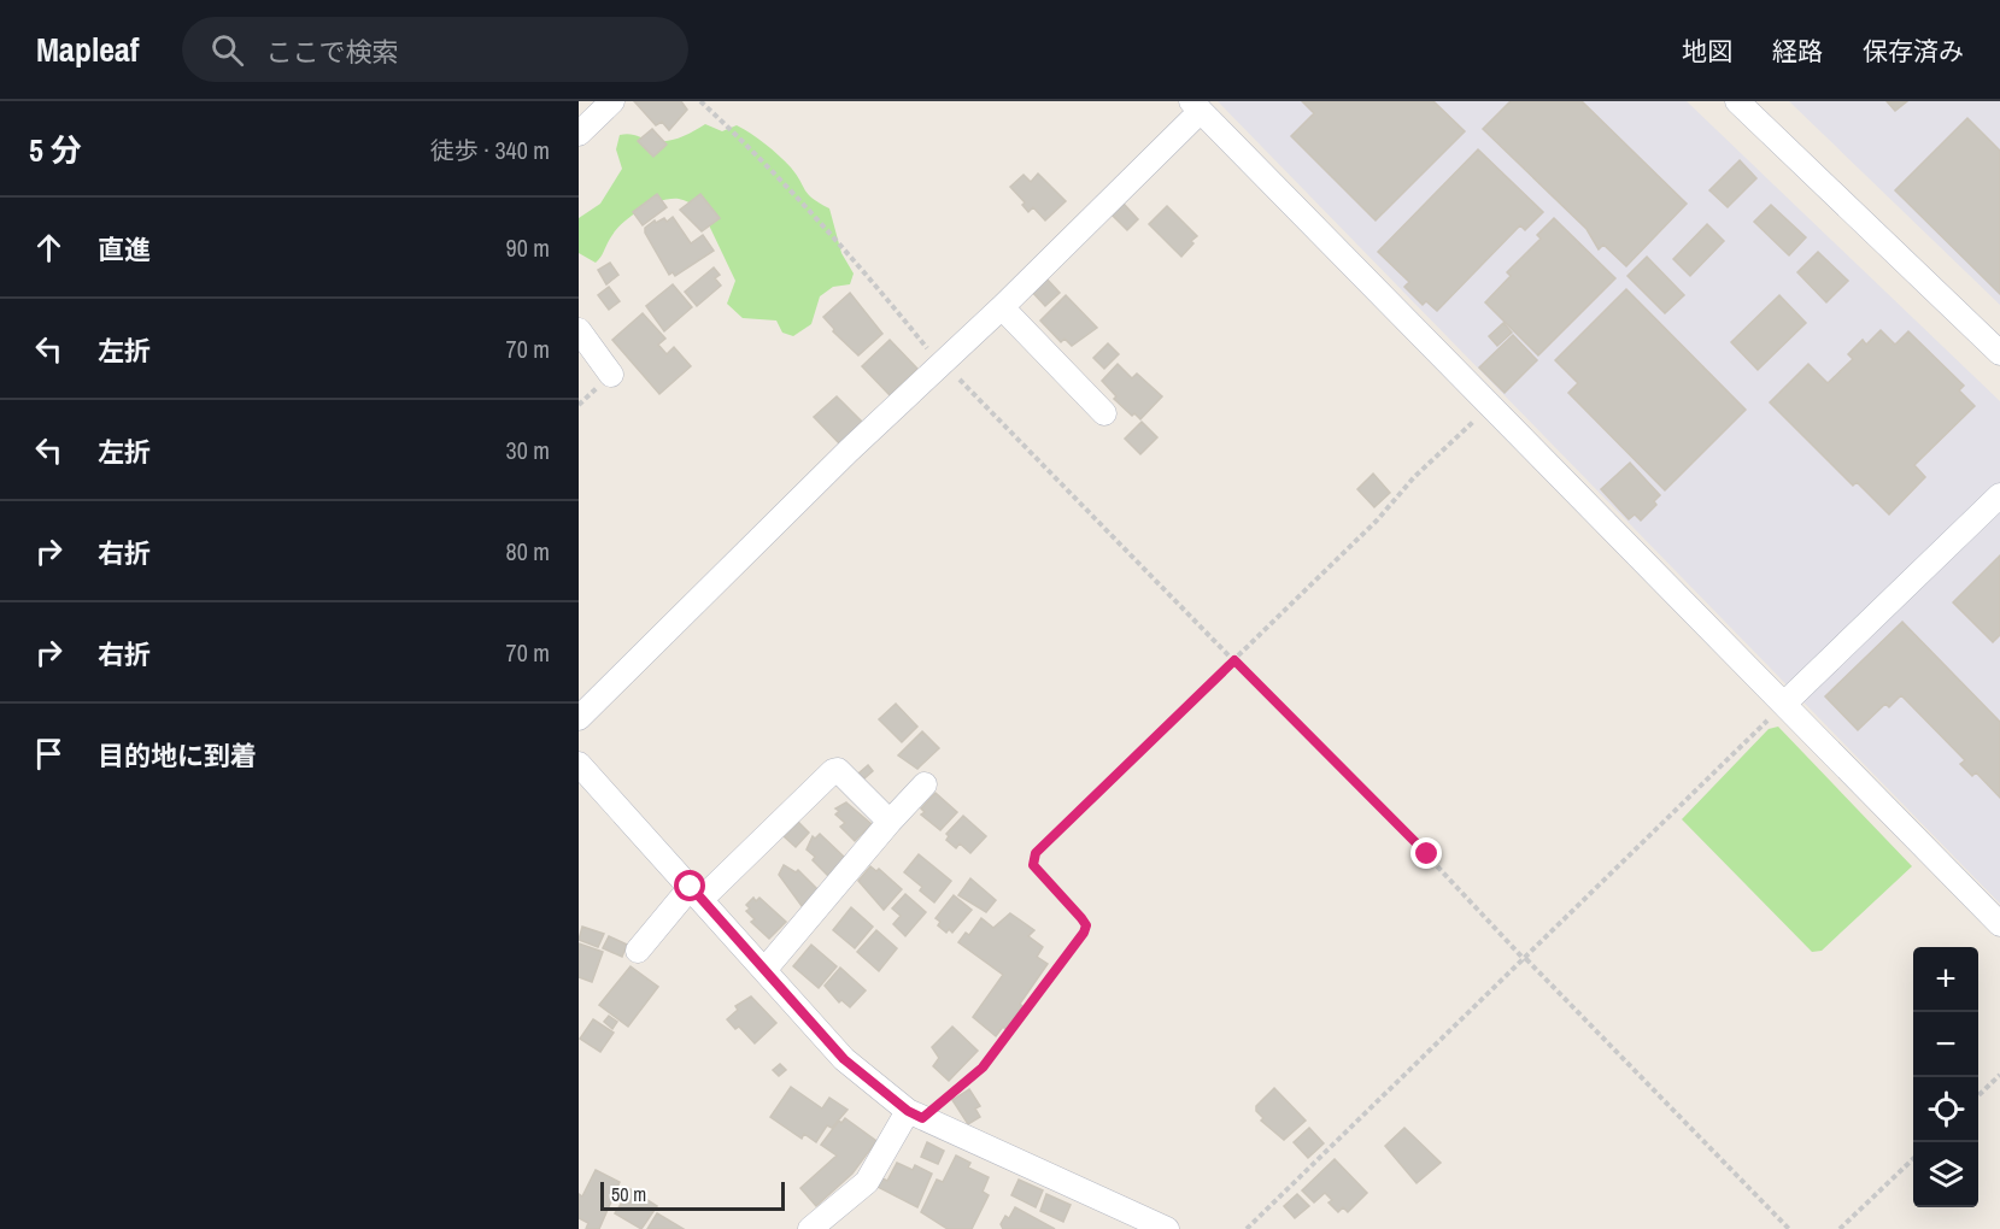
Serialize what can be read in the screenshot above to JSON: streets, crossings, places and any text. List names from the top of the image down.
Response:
{
  "scale_bar": "50 m",
  "page": {
    "header": "Mapleaf",
    "search": "ここで検索",
    "nav": ["地図", "経路", "保存済み"],
    "heading": ["5 分", "徒歩 · 340 m"],
    "list": [
      ["直進", "90 m"],
      ["左折", "70 m"],
      ["左折", "30 m"],
      ["右折", "80 m"],
      ["右折", "70 m"],
      "目的地に到着"
    ],
    "map_buttons": ["+", "−"],
    "scale": "50 m"
  }
}
